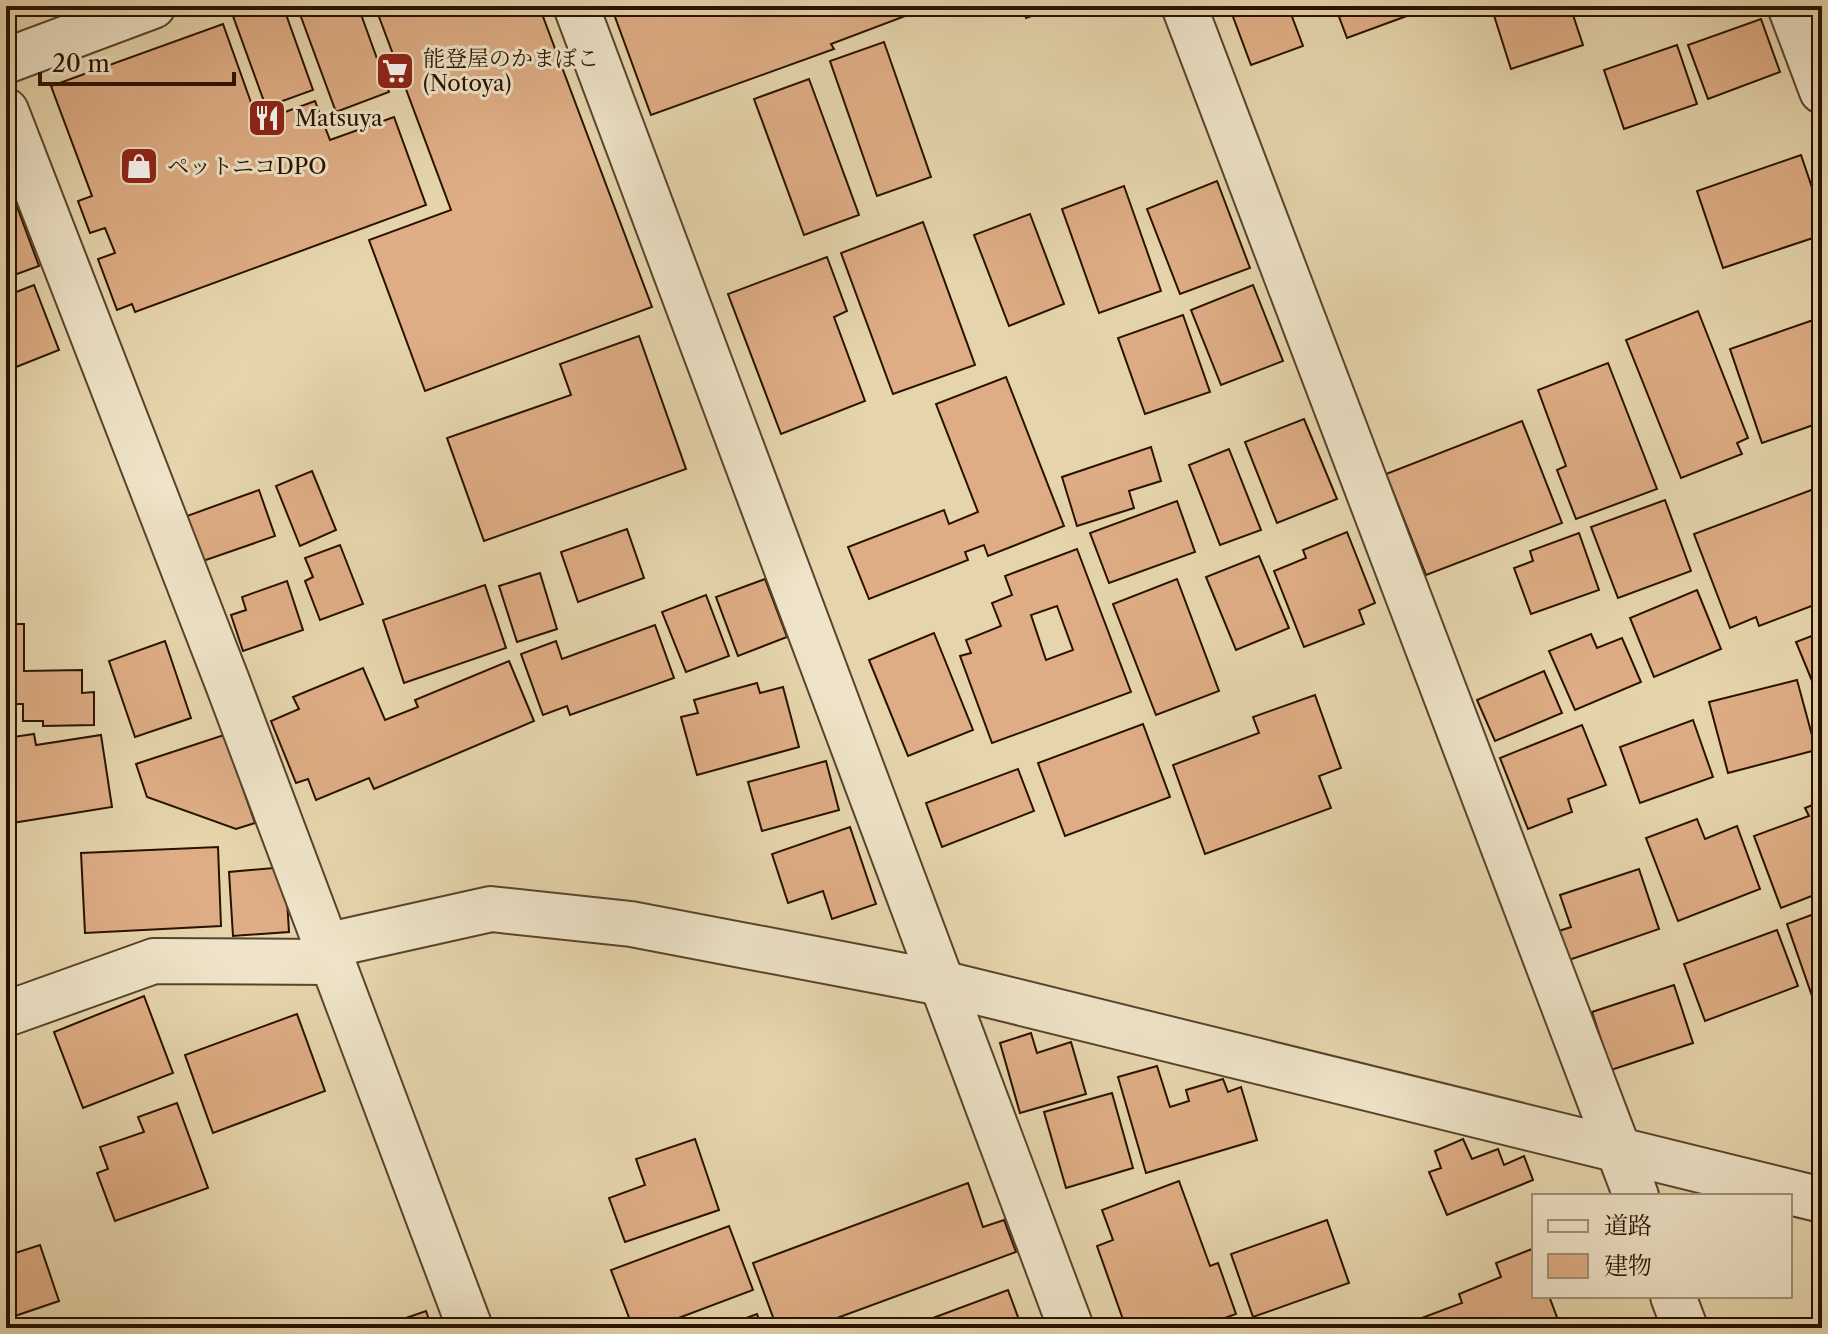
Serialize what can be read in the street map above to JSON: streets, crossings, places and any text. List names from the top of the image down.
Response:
{
  "places": {
    "supermarket": ["能登屋のかまぼこ (Notoya)"],
    "restaurant": ["Matsuya"],
    "shop": ["ペットニコDPO"]
  },
  "legend": ["道路", "建物"],
  "scale_bar": "20 m"
}
